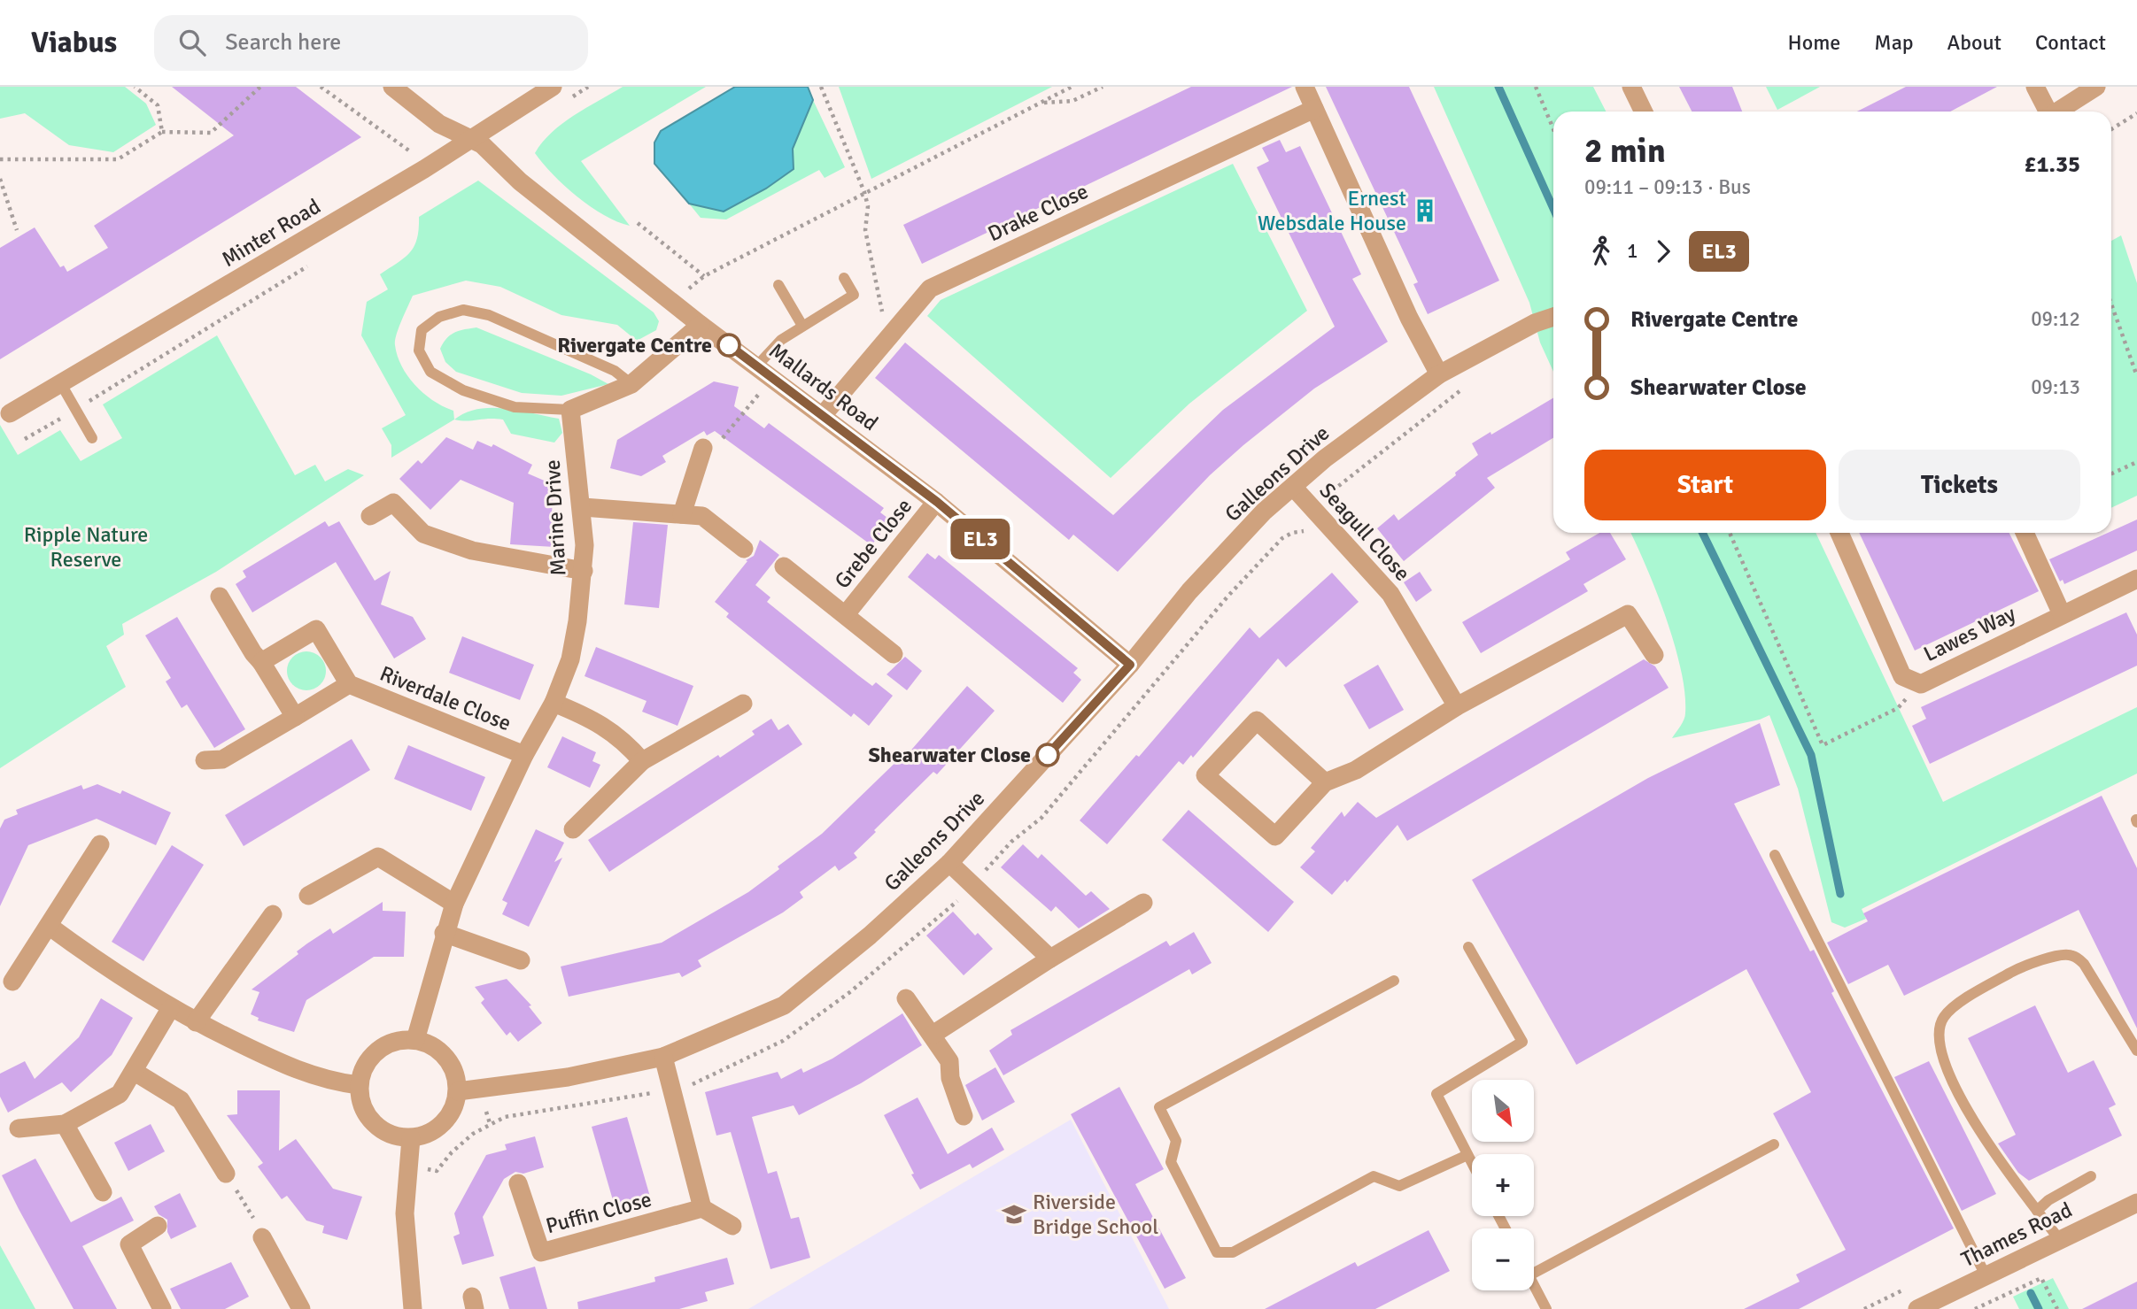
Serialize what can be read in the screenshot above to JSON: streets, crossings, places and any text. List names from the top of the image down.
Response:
{
  "streets": {
    "street": [
      "Drake Close",
      "Minter Road",
      "Mallards Road",
      "Galleons Drive",
      "Marine Drive",
      "Seagull Close",
      "Grebe Close",
      "Lawes Way",
      "Riverdale Close",
      "Puffin Close",
      "Thames Road"
    ]
  },
  "crossings": [
    ["Drake Close", "Mallards Road"],
    ["Minter Road", "Mallards Road"],
    ["Mallards Road", "Galleons Drive"],
    ["Mallards Road", "Grebe Close"],
    ["Galleons Drive", "Marine Drive"],
    ["Galleons Drive", "Seagull Close"],
    ["Marine Drive", "Riverdale Close"]
  ],
  "parks": ["Ripple Nature Reserve"],
  "places": {
    "building": ["Ernest Websdale House"],
    "other": ["Rivergate Centre", "Shearwater Close"],
    "school or university": ["Riverside Bridge School"]
  },
  "lines": ["bus line EL3"],
  "north": "bottom right",
  "page": {
    "header": "Viabus",
    "search": "Search here",
    "nav": [
      "Home",
      "Map",
      "About",
      "Contact"
    ],
    "on_map": "EL3",
    "heading": ["2 min", "09:11 – 09:13 · Bus", "£1.35"],
    "legs": ["1", "EL3"],
    "list": [
      {
        "name": "Rivergate Centre",
        "value": "09:12"
      },
      {
        "name": "Shearwater Close",
        "value": "09:13"
      }
    ],
    "buttons": ["Start", "Tickets"],
    "map_buttons": ["+", "−"]
  }
}
